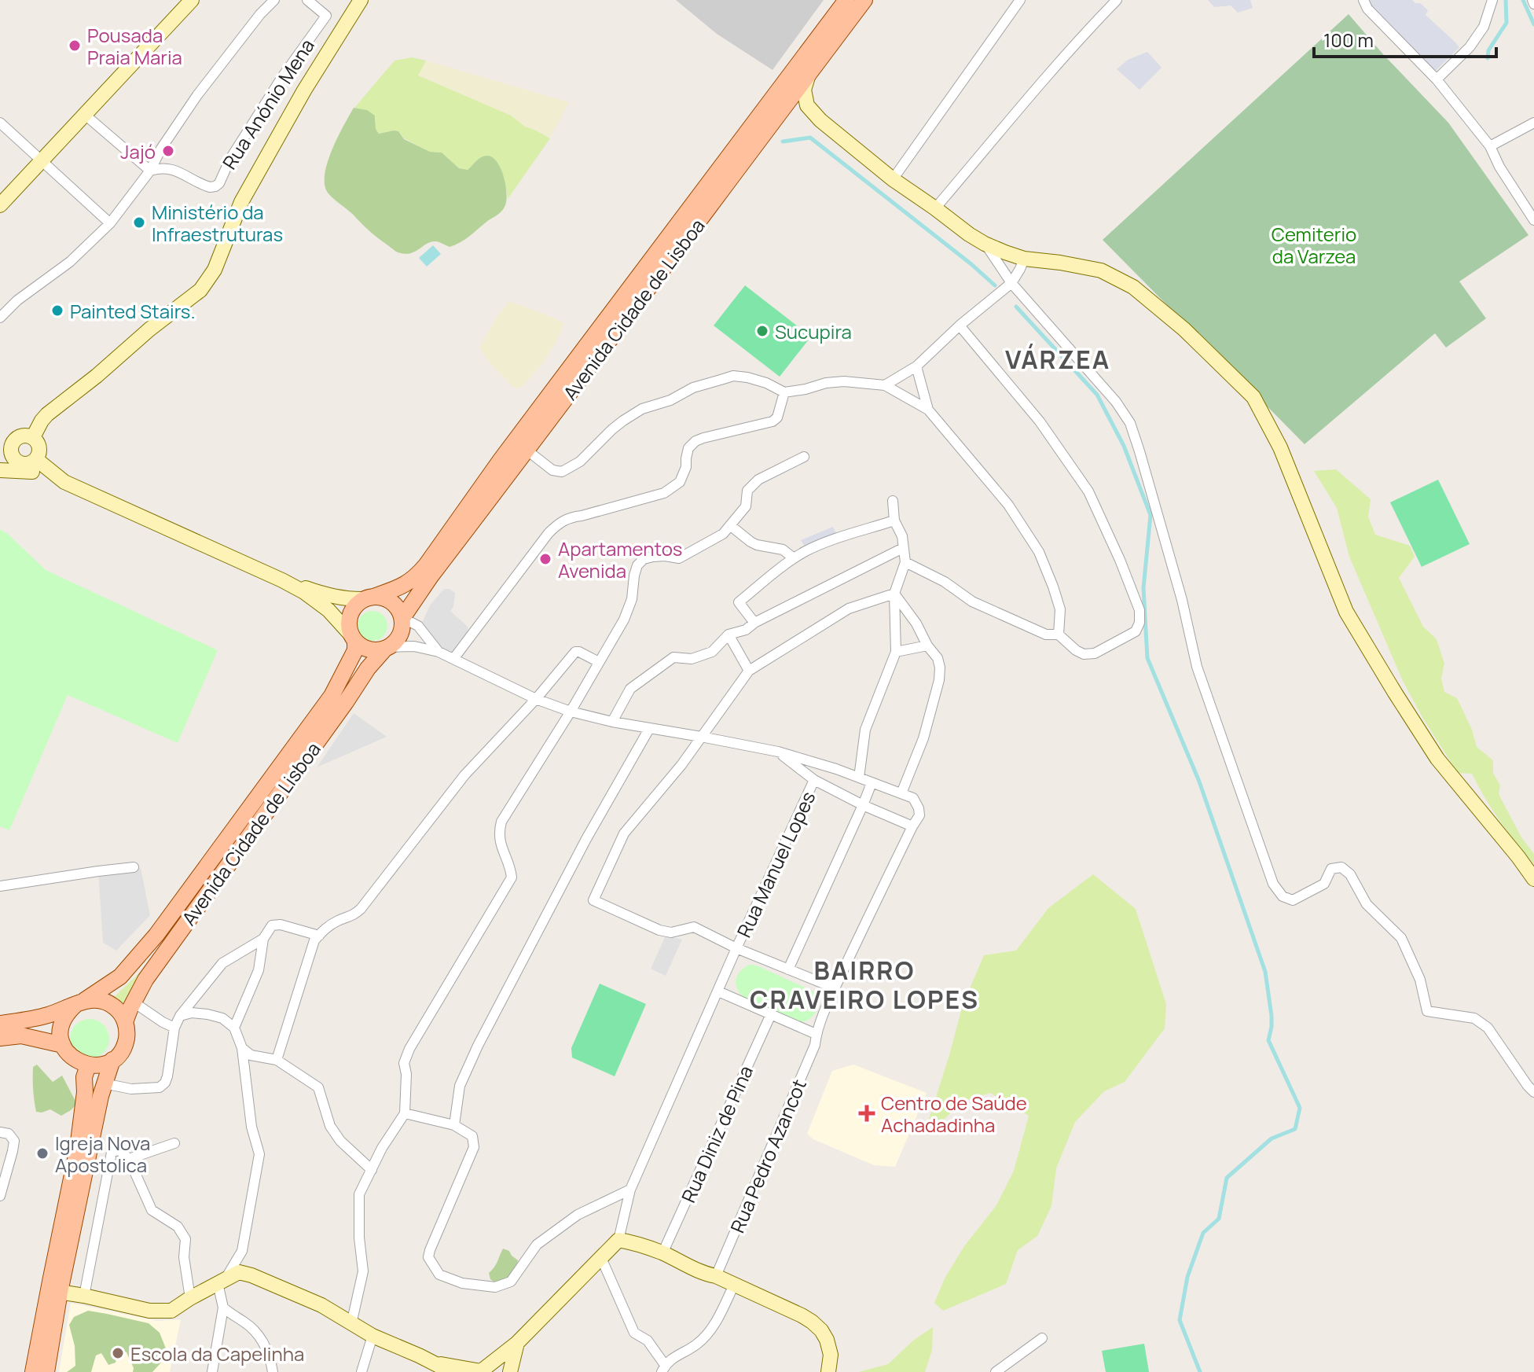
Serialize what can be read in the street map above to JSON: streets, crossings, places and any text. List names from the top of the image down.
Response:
{
  "streets": {
    "main road": ["Avenida Cidade de Lisboa"],
    "street": [
      "Rua Anónio Mena",
      "Rua Manuel Lopes",
      "Rua Diniz de Pina",
      "Rua Pedro Azancot"
    ]
  },
  "districts": ["VÁRZEA", "BAIRRO CRAVEIRO LOPES"],
  "parks": ["Cemiterio da Varzea"],
  "places": {
    "other": [
      "Pousada Praia Maria",
      "Jajó",
      "Ministério da Infraestruturas",
      "Painted Stairs.",
      "Sucupira",
      "Apartamentos Avenida",
      "Igreja Nova Apostolica",
      "Escola da Capelinha"
    ],
    "health": ["Centro de Saúde Achadadinha"]
  },
  "scale_bar": "100 m"
}
